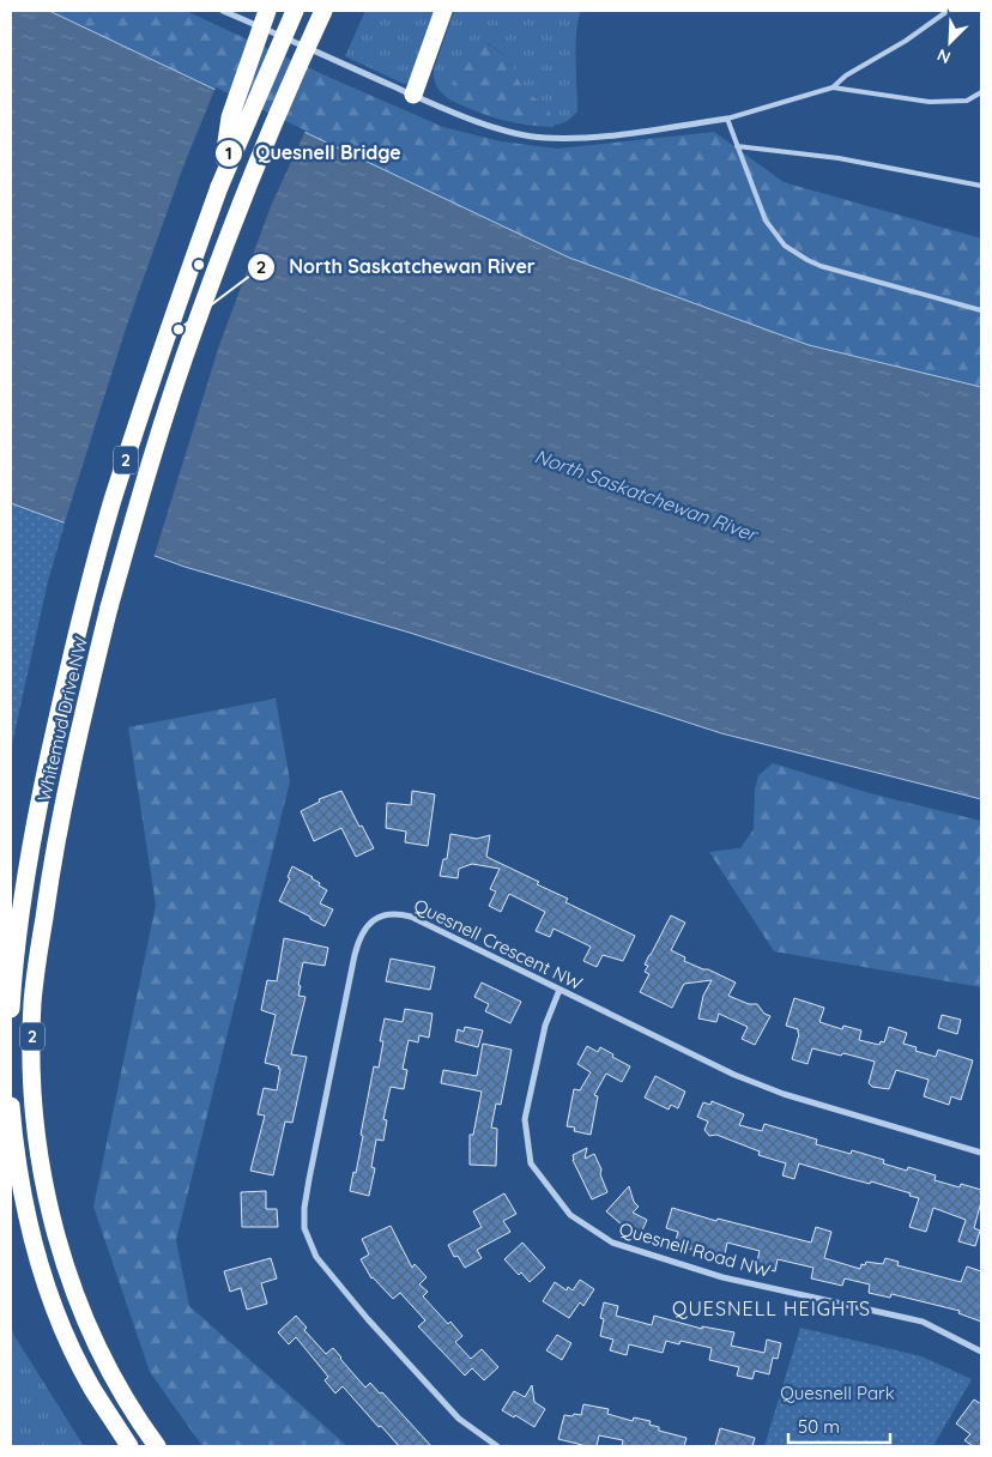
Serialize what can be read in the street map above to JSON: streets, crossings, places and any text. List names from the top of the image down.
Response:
{
  "streets": {
    "highway": ["2", "Whitemud Drive NW"],
    "street": ["Quesnell Crescent NW", "Quesnell Road NW"]
  },
  "crossings": [
    ["Quesnell Crescent NW", "Quesnell Road NW"]
  ],
  "districts": ["QUESNELL HEIGHTS"],
  "water": ["North Saskatchewan River"],
  "parks": ["Quesnell Park"],
  "places": ["Quesnell Bridge", "North Saskatchewan River"],
  "scale_bar": "50 m",
  "north": "bottom left"
}
